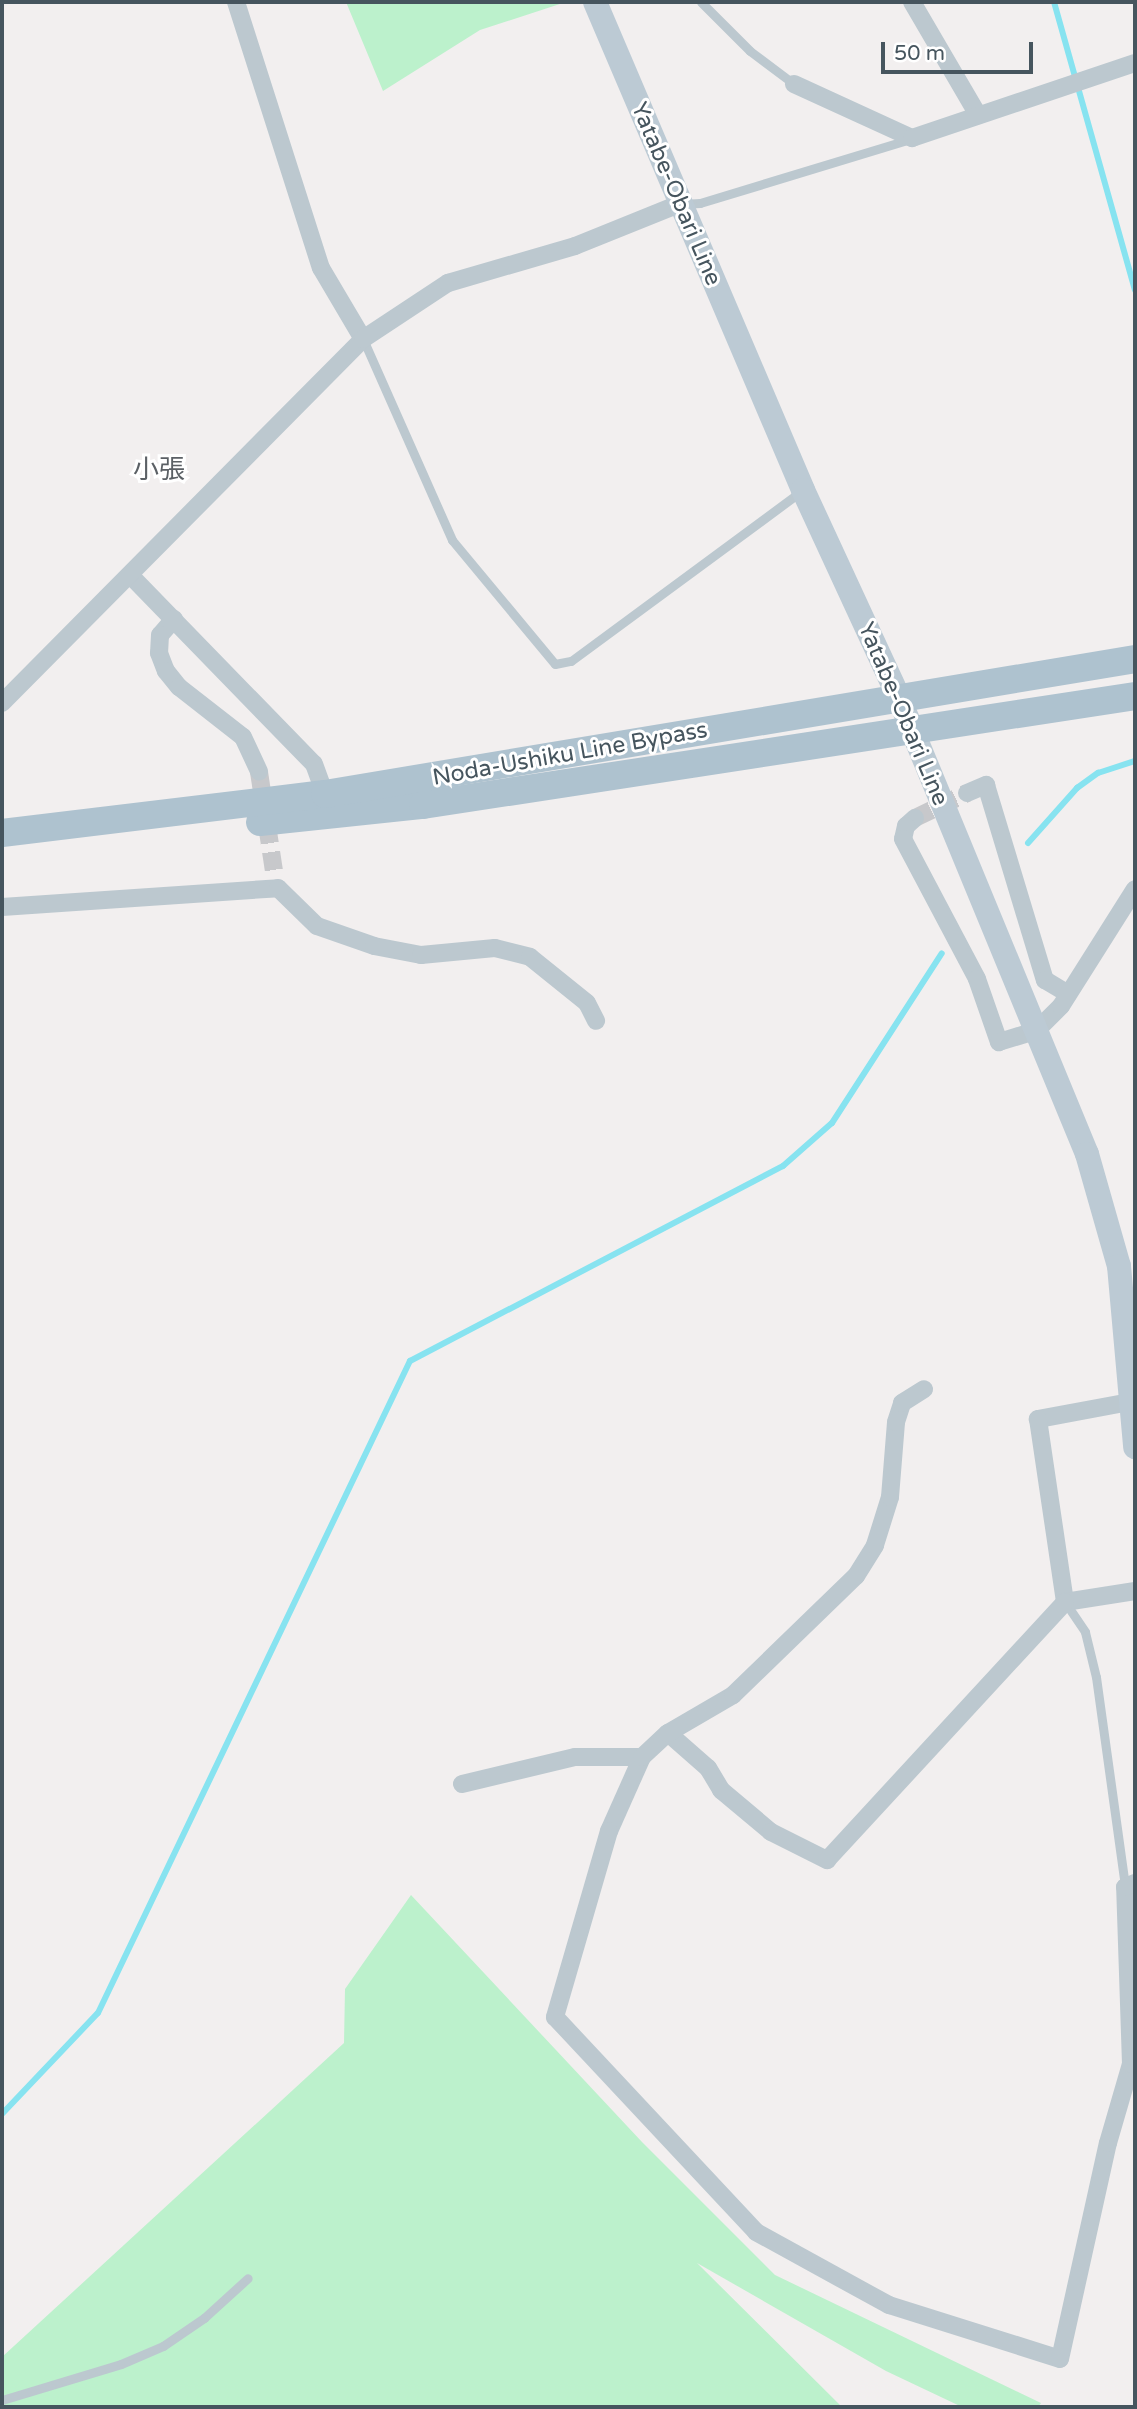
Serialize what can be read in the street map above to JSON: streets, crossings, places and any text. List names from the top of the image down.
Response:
{
  "streets": {
    "main road": ["Yatabe-Obari Line", "Noda-Ushiku Line Bypass"]
  },
  "crossings": [
    ["Yatabe-Obari Line", "Noda-Ushiku Line Bypass"]
  ],
  "districts": ["小張"],
  "scale_bar": "50 m"
}
